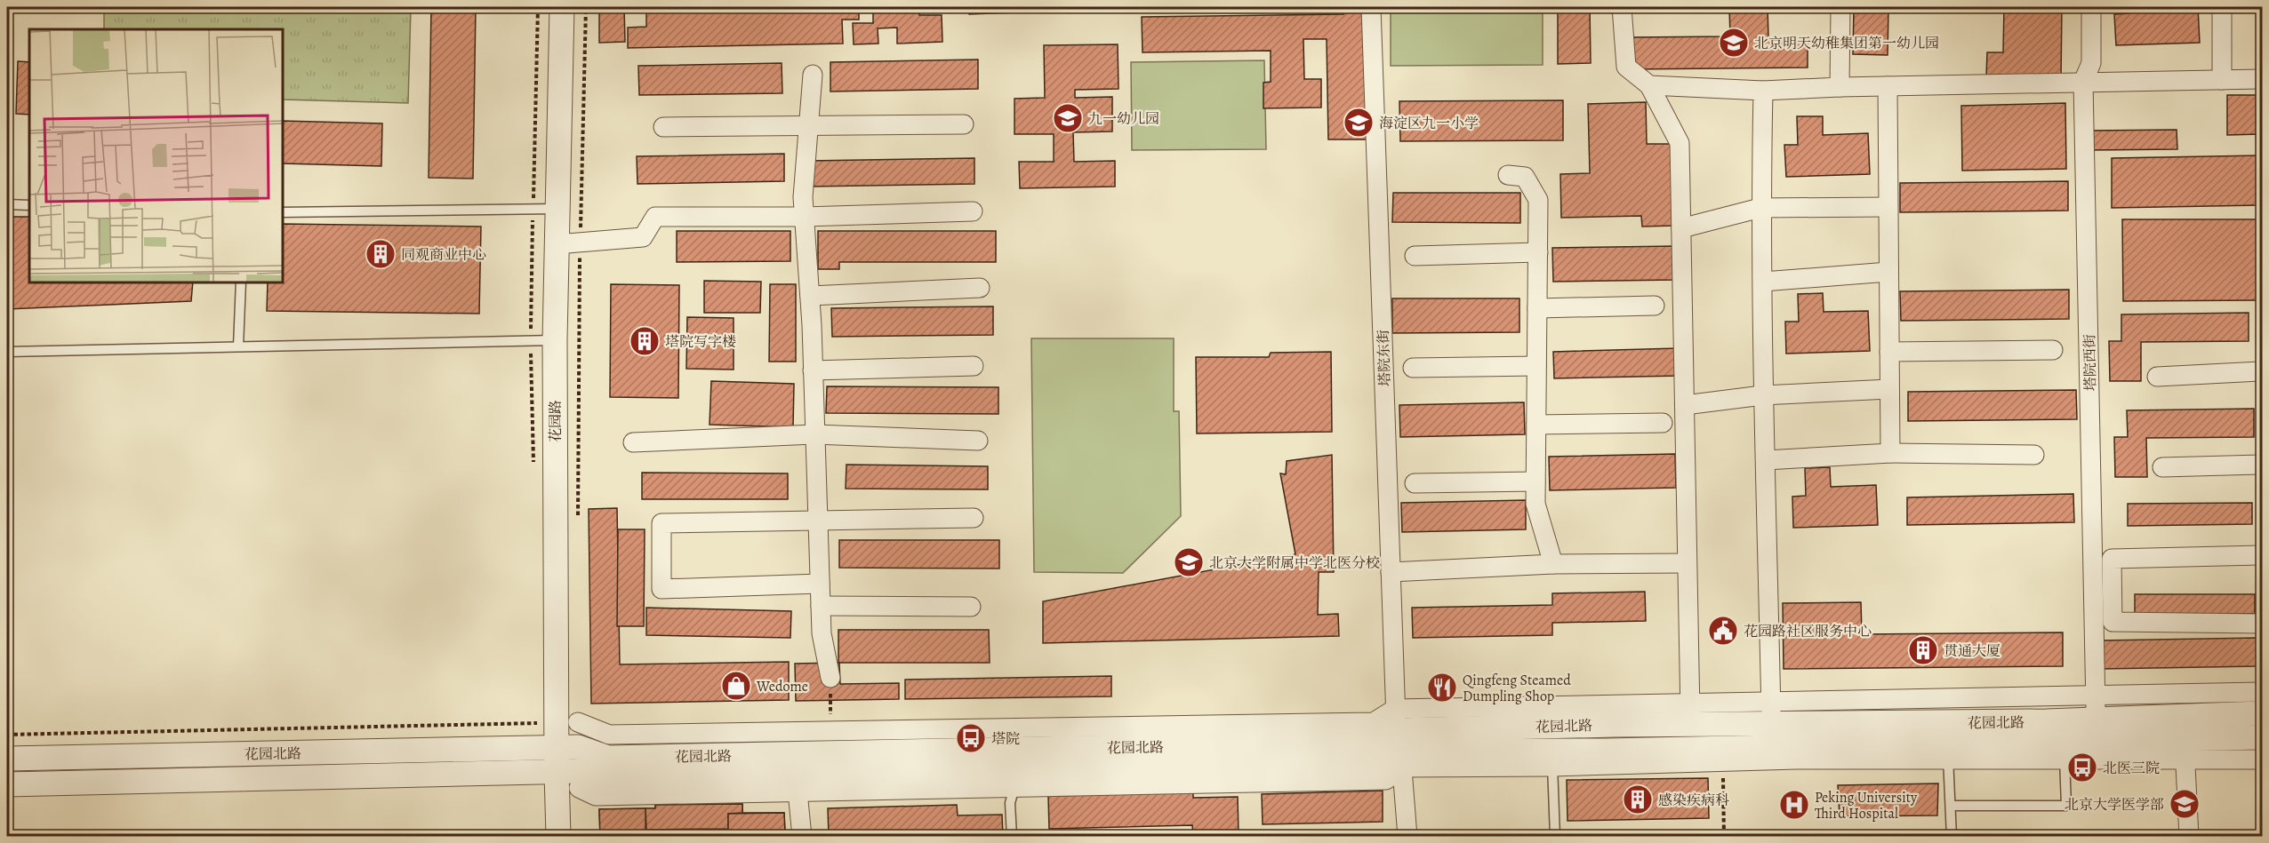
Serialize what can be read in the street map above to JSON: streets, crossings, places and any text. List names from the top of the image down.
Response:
{
  "streets": {
    "street": [
      "塔院东街",
      "塔院西街",
      "花园路",
      "花园北路"
    ]
  },
  "crossings": [
    ["塔院东街", "花园北路"],
    ["塔院西街", "花园北路"],
    ["花园路", "花园北路"]
  ],
  "places": {
    "school or university": [
      "北京明天幼稚集团第一幼儿园",
      "九一幼儿园",
      "海淀区九一小学",
      "北京大学附属中学北医分校",
      "北京大学医学部"
    ],
    "building": [
      "同观商业中心",
      "塔院写字楼",
      "贯通大厦",
      "感染疾病科"
    ],
    "public building": ["花园路社区服务中心"],
    "shop": ["Wedome"],
    "restaurant": ["Qingfeng Steamed Dumpling Shop"],
    "bus stop": ["塔院", "北医三院"],
    "hospital": ["Peking University Third Hospital"]
  }
}
